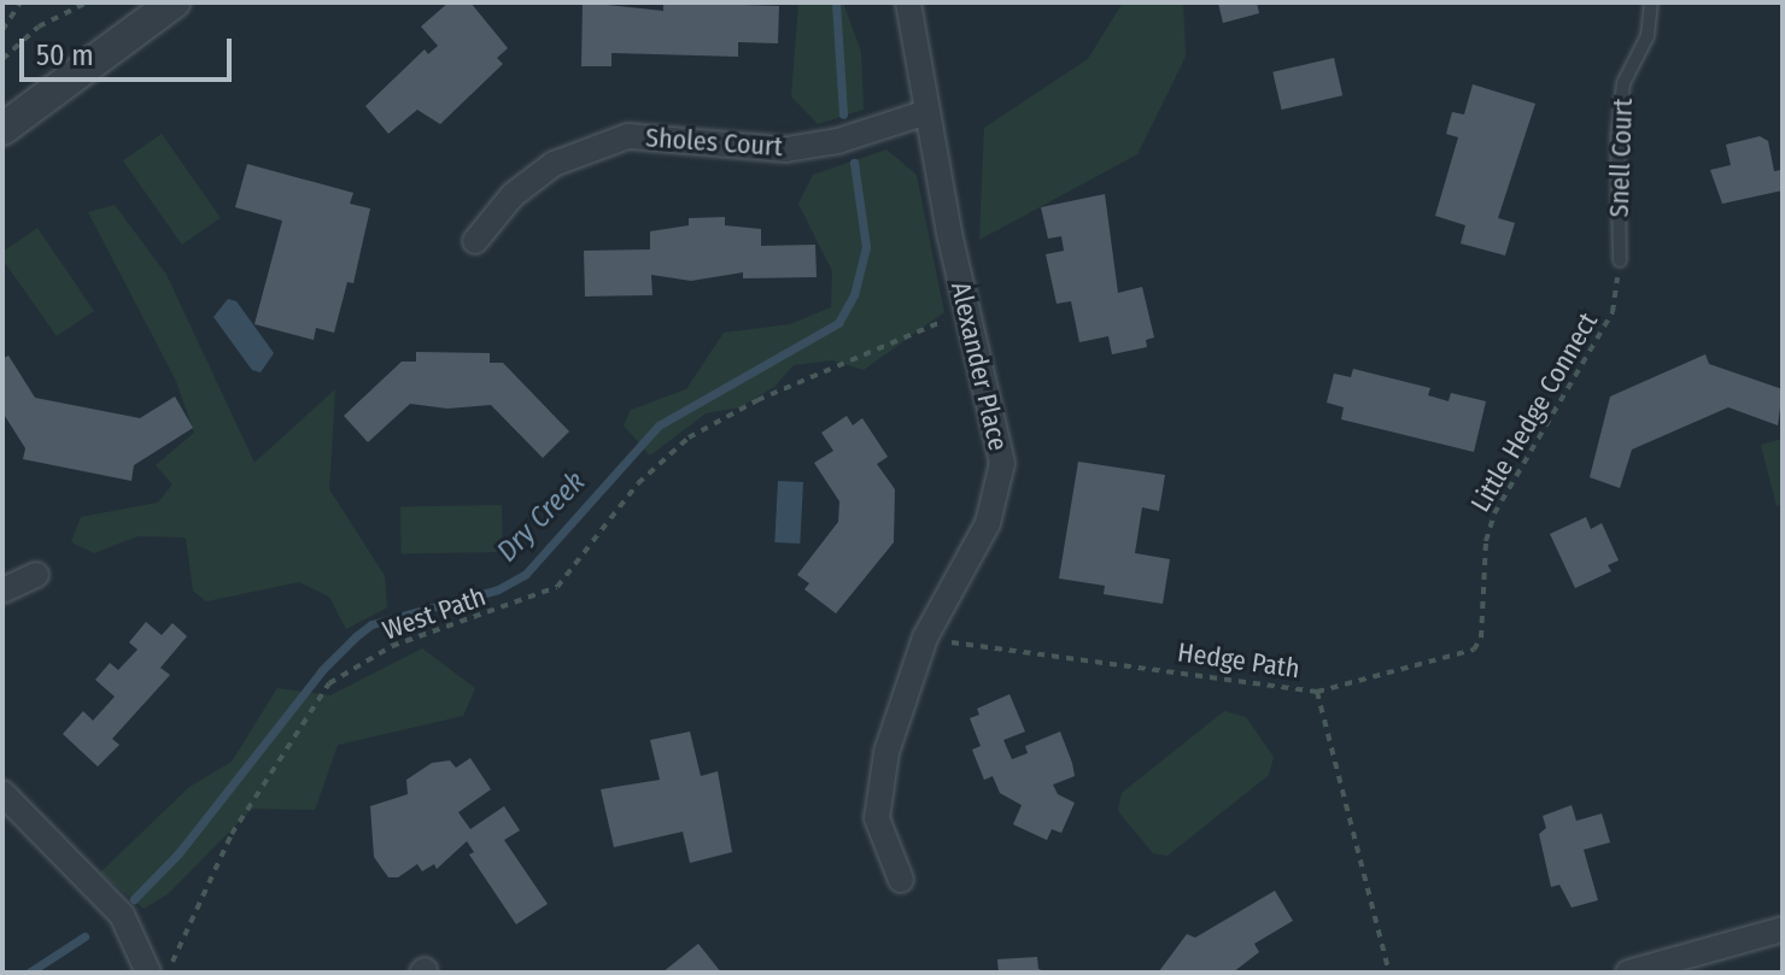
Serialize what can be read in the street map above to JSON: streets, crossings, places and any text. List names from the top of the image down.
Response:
{
  "streets": {
    "street": ["Sholes Court", "Alexander Place"],
    "lane": ["Snell Court"],
    "path": ["Little Hedge Connect", "West Path", "Hedge Path"]
  },
  "crossings": [
    ["Sholes Court", "Alexander Place"],
    ["Snell Court", "Little Hedge Connect"],
    ["Alexander Place", "West Path"],
    ["Alexander Place", "Hedge Path"],
    ["Little Hedge Connect", "Hedge Path"]
  ],
  "water": ["Dry Creek"],
  "scale_bar": "50 m"
}
